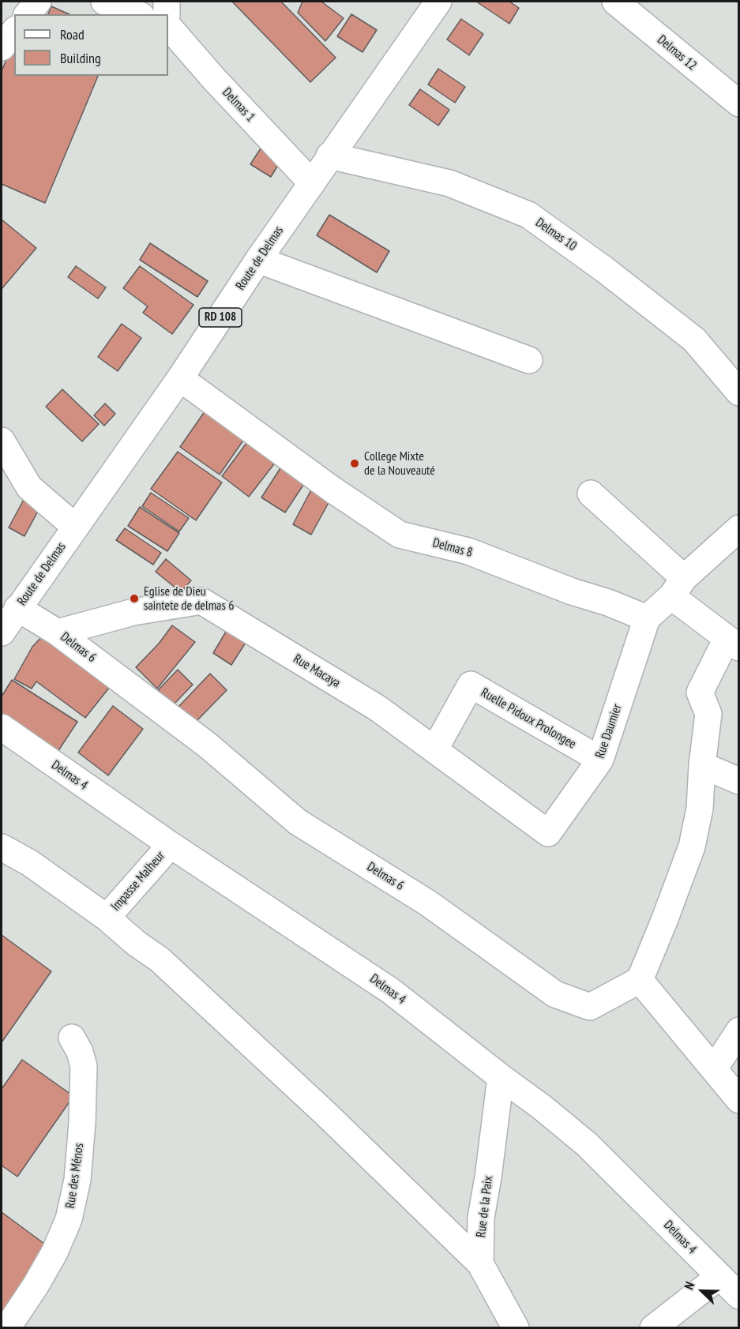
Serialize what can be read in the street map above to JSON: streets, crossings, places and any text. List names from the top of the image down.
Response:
{
  "streets": {
    "street": [
      "Delmas 12",
      "Delmas 1",
      "Delmas 10",
      "Route de Delmas",
      "RD 108",
      "Delmas 8",
      "Delmas 6",
      "Rue Macaya",
      "Ruelle Pidoux Prolongee",
      "Rue Daumier",
      "Delmas 4",
      "Impasse Malheur",
      "Rue des Ménos",
      "Rue de la Paix"
    ]
  },
  "crossings": [
    ["Delmas 1", "Route de Delmas"],
    ["Delmas 10", "Route de Delmas"],
    ["Route de Delmas", "Delmas 8"],
    ["Route de Delmas", "Delmas 6"],
    ["Delmas 8", "Rue Daumier"],
    ["Delmas 6", "Rue Macaya"],
    ["Rue Macaya", "Ruelle Pidoux Prolongee"],
    ["Rue Macaya", "Rue Daumier"],
    ["Ruelle Pidoux Prolongee", "Rue Daumier"],
    ["Delmas 4", "Impasse Malheur"],
    ["Delmas 4", "Rue de la Paix"]
  ],
  "places": ["College Mixte de la Nouveauté", "Eglise de Dieu saintete de delmas 6"],
  "legend": ["Road", "Building"],
  "north": "top left"
}
